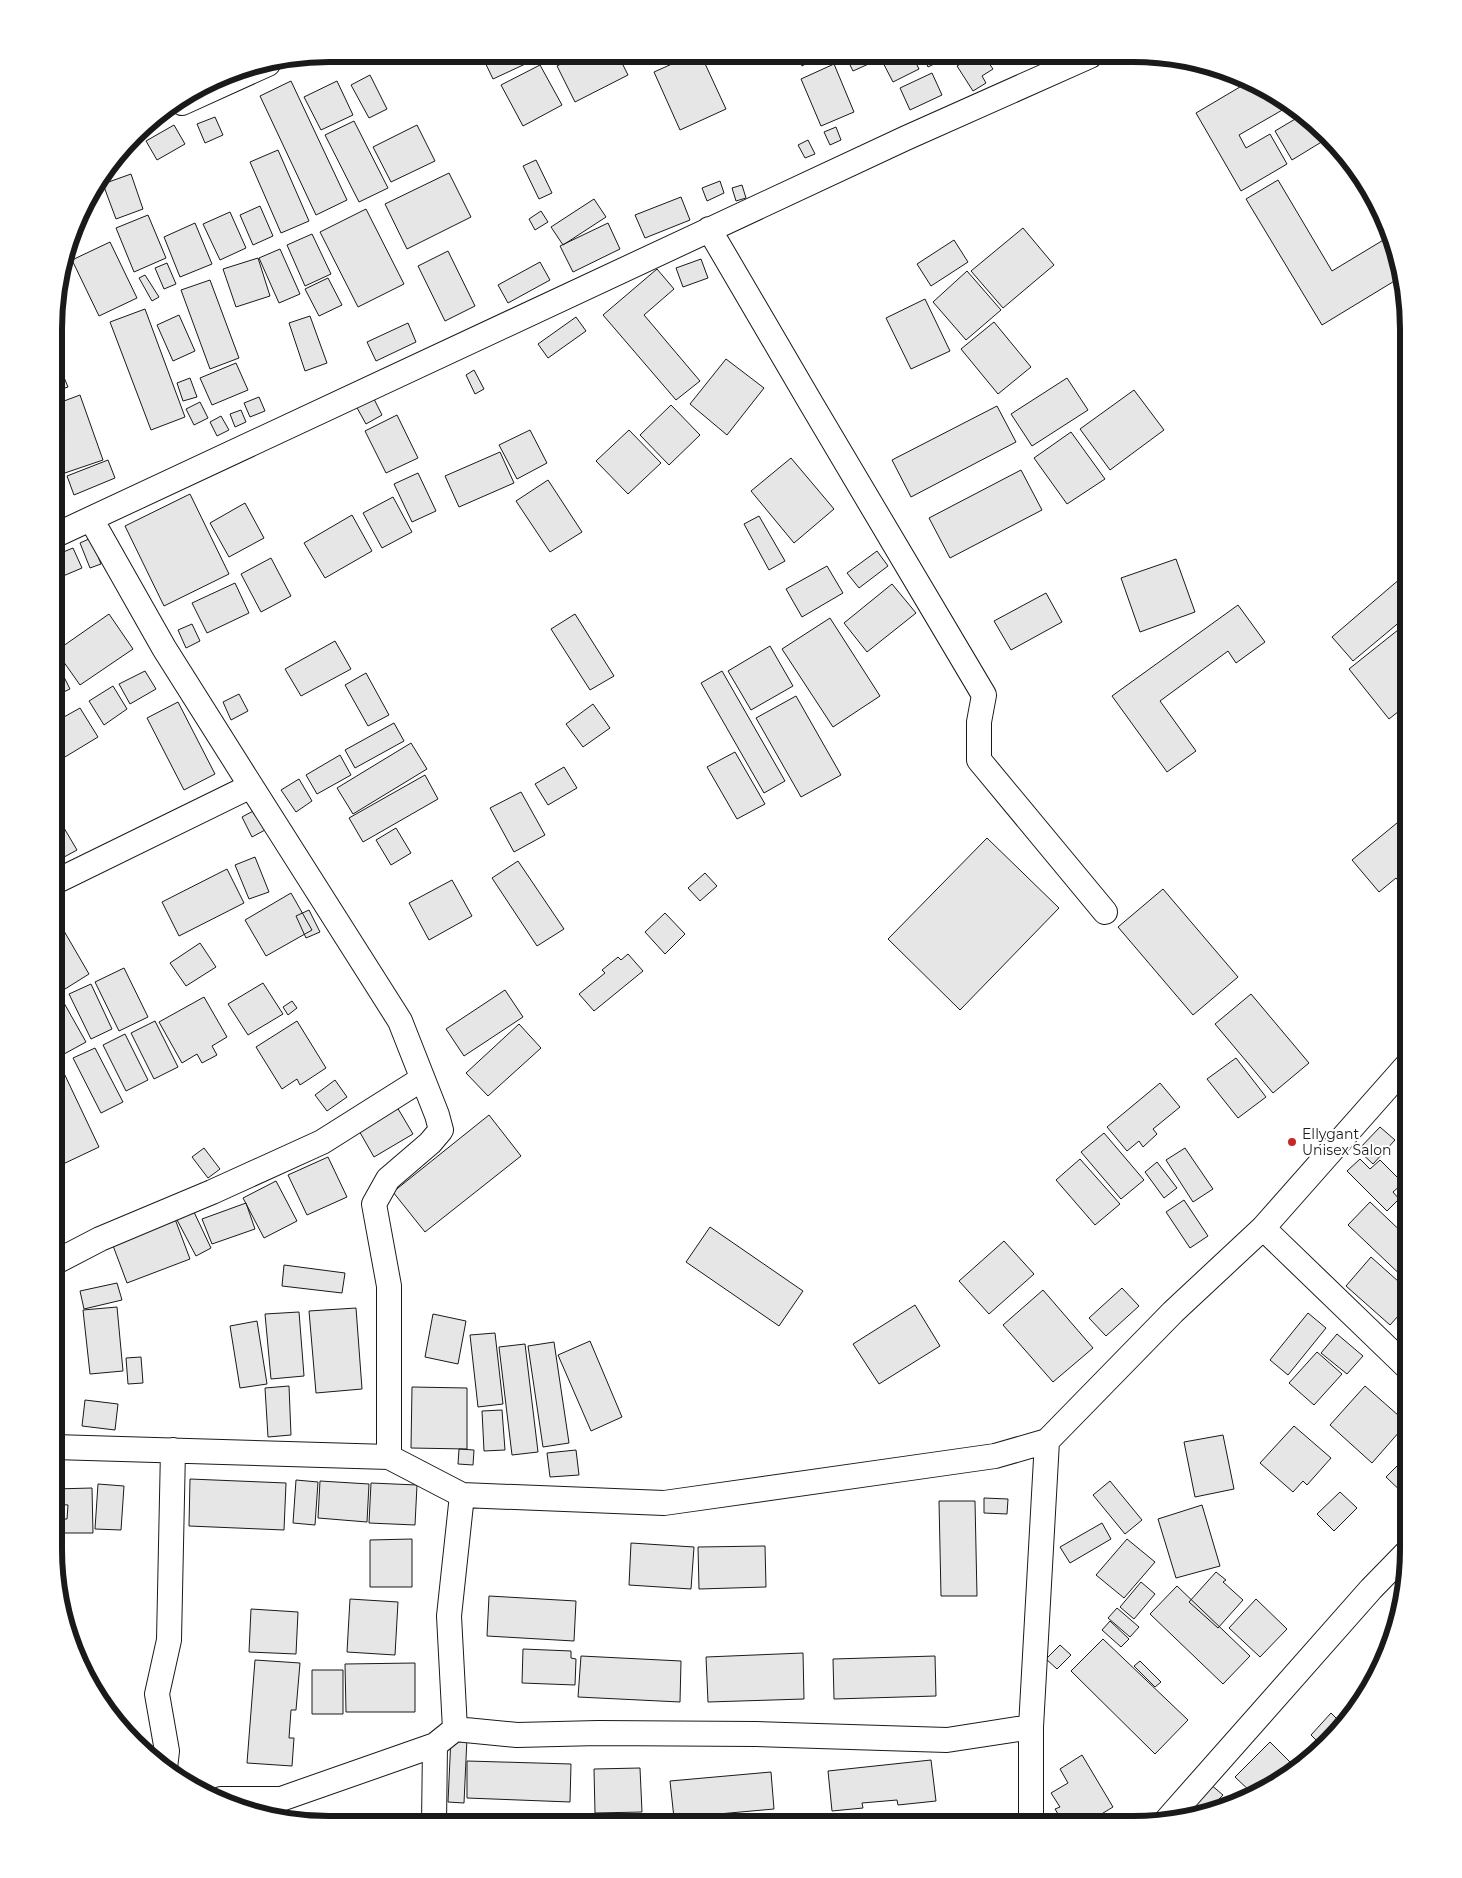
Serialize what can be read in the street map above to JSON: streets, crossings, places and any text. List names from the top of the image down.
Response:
{
  "places": ["Ellygant Unisex Salon"]
}
